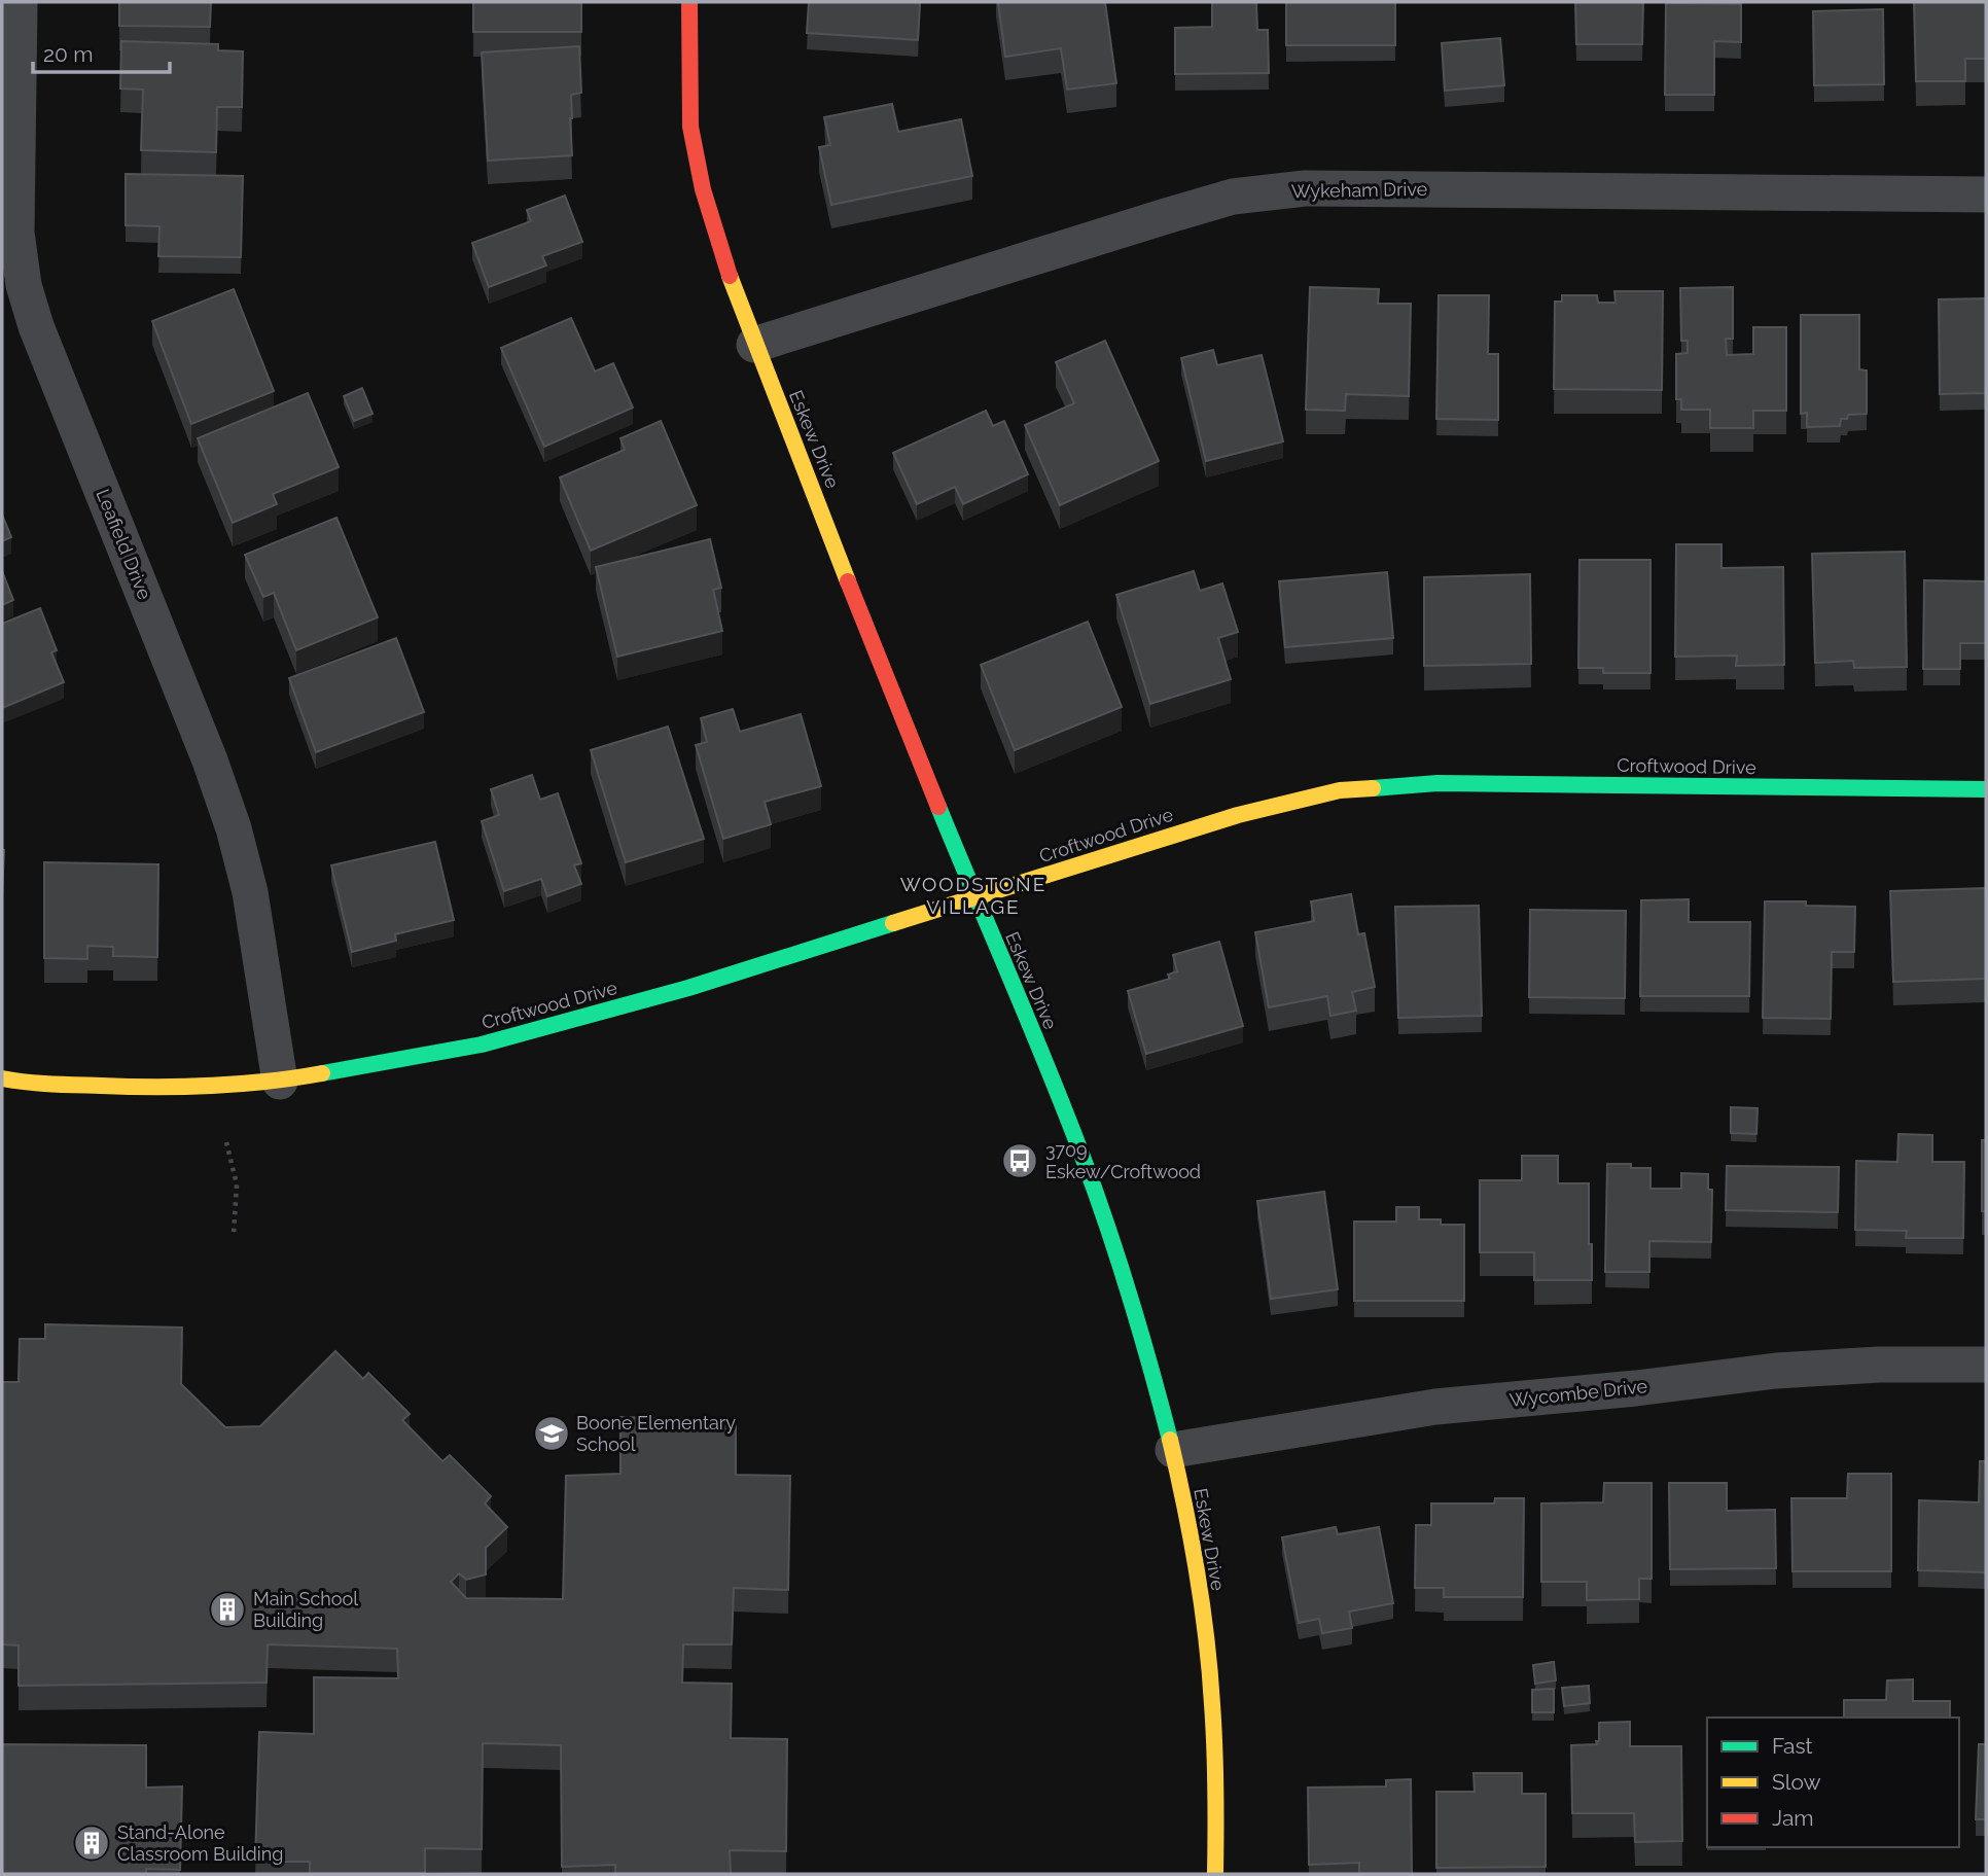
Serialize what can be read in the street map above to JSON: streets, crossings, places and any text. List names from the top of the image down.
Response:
{
  "streets": {
    "street": [
      "Wykeham Drive",
      "Eskew Drive",
      "Leafield Drive",
      "Croftwood Drive",
      "Wycombe Drive"
    ]
  },
  "crossings": [
    ["Wykeham Drive", "Eskew Drive"],
    ["Eskew Drive", "Croftwood Drive"],
    ["Eskew Drive", "Wycombe Drive"],
    ["Leafield Drive", "Croftwood Drive"]
  ],
  "districts": ["WOODSTONE VILLAGE"],
  "places": {
    "bus stop": ["3709 Eskew/Croftwood"],
    "school or university": ["Boone Elementary School"],
    "building": ["Main School Building", "Stand-Alone Classroom Building"]
  },
  "legend": ["Fast", "Slow", "Jam"],
  "scale_bar": "20 m"
}
